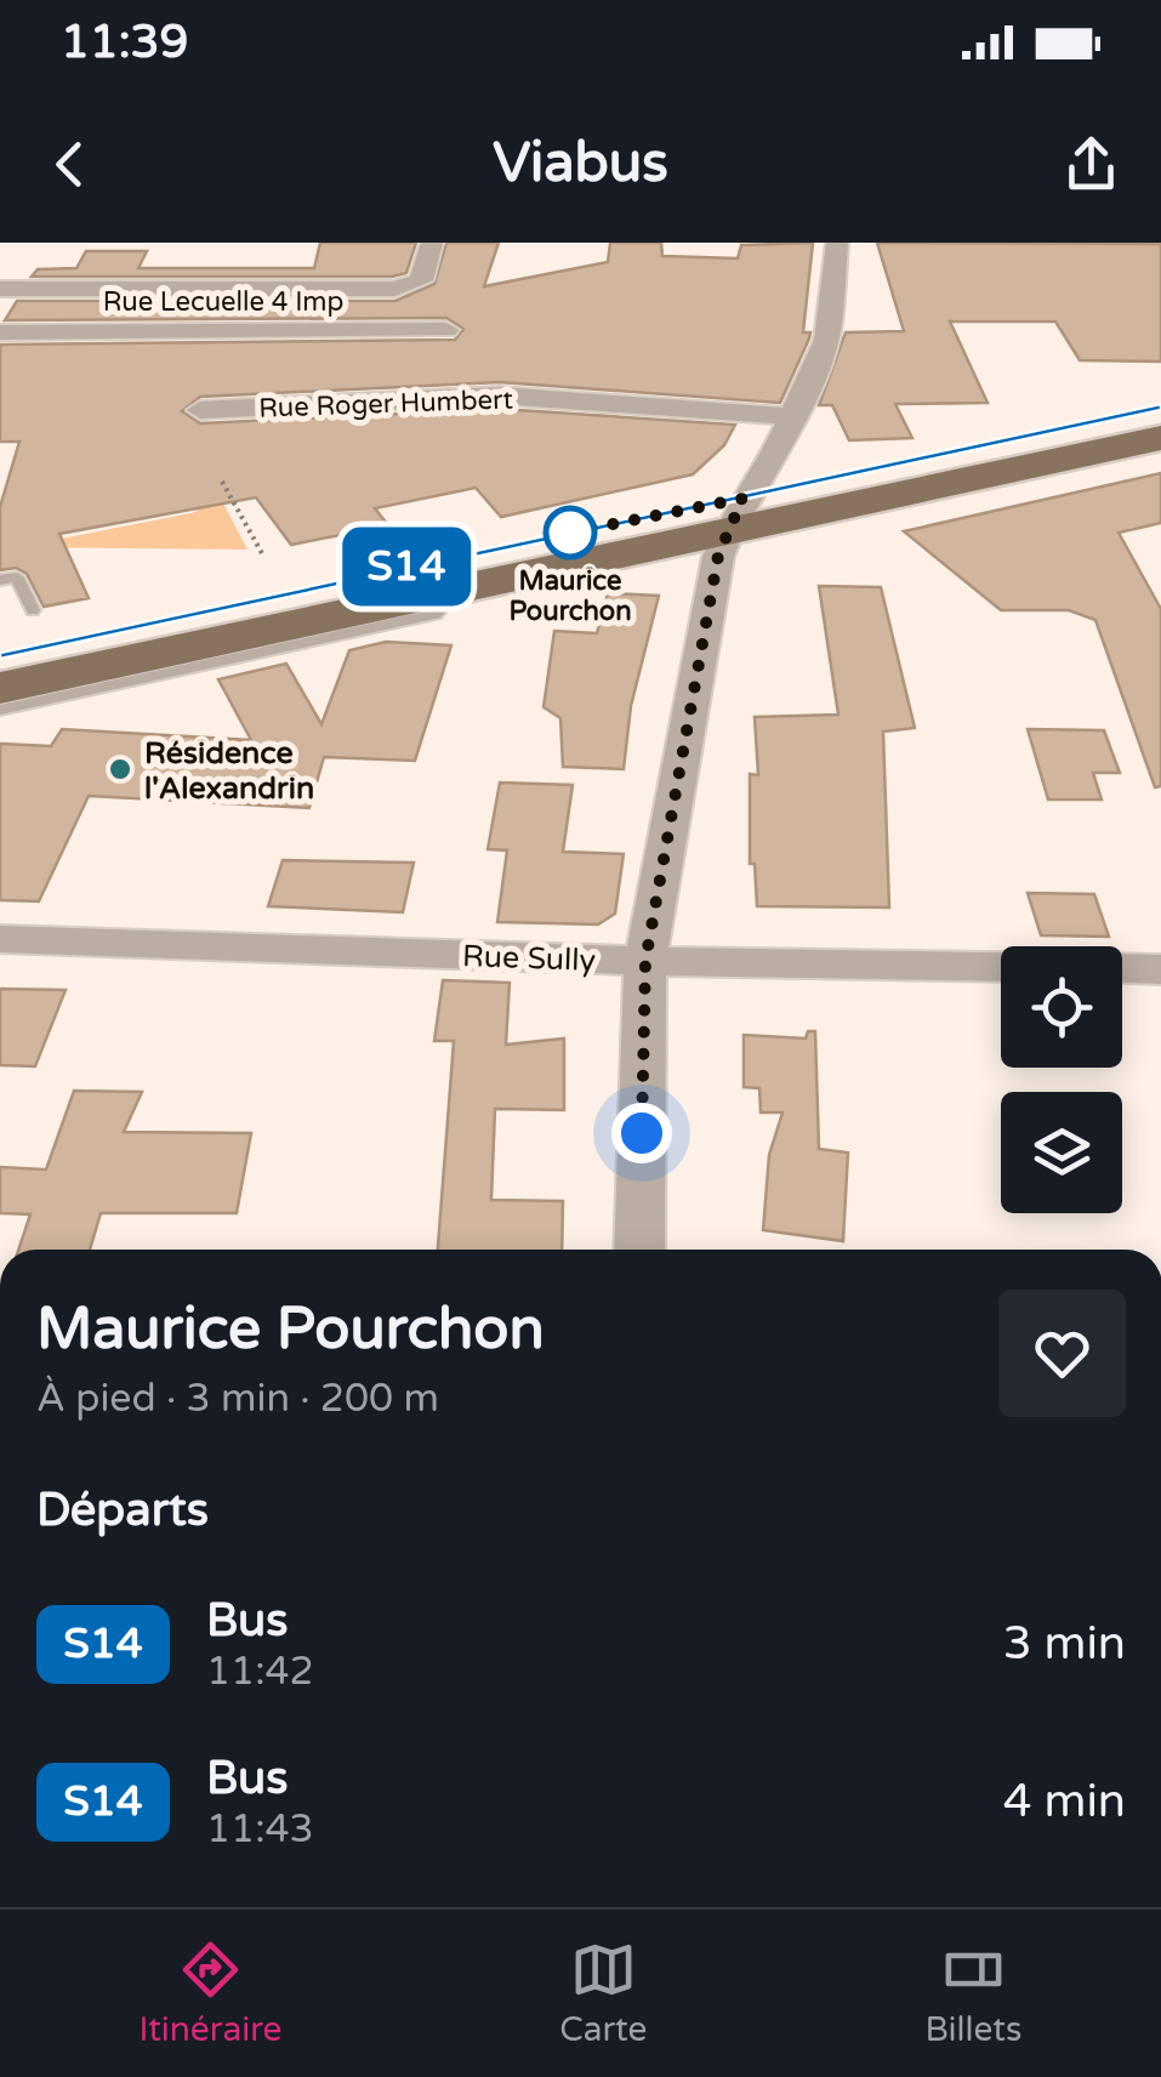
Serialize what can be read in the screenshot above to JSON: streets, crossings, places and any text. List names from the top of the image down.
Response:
{
  "streets": {
    "street": ["Rue Lecuelle 4 Imp", "Rue Roger Humbert", "Rue Sully"]
  },
  "places": ["Maurice Pourchon", "Résidence l'Alexandrin"],
  "lines": ["bus line S14"],
  "page": {
    "status": "11:39",
    "header": "Viabus",
    "on_map": "S14",
    "heading": [
      ["Maurice Pourchon", "À pied · 3 min · 200 m"],
      "Départs"
    ],
    "list": [
      {
        "mark": "S14",
        "name": "Bus",
        "note": "11:42",
        "value": "3 min"
      },
      {
        "mark": "S14",
        "name": "Bus",
        "note": "11:43",
        "value": "4 min"
      }
    ],
    "tabs": ["Itinéraire", "Carte", "Billets"]
  }
}
